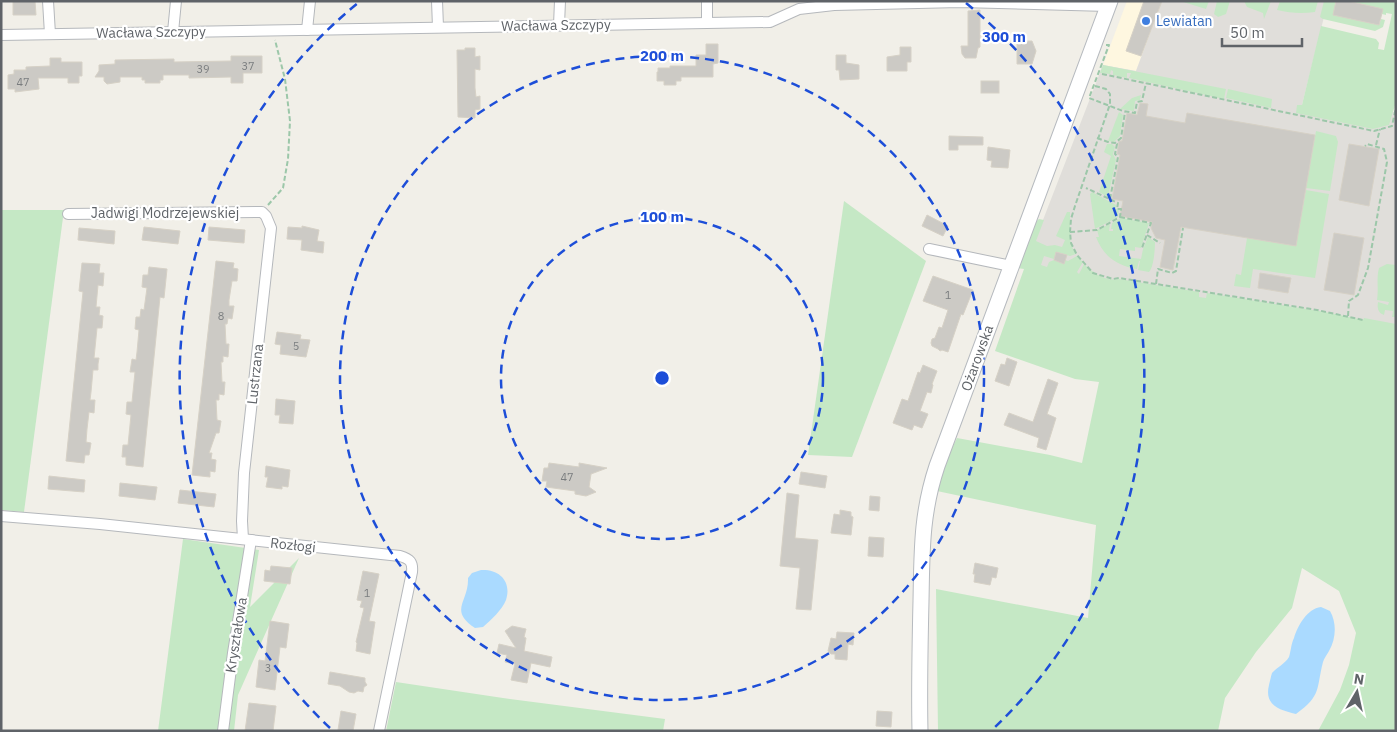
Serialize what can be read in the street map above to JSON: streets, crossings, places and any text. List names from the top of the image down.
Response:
{
  "streets": {
    "main road": ["Ożarowska"],
    "street": [
      "Wacława Szczypy",
      "Jadwigi Modrzejewskiej",
      "Lustrzana",
      "Rozłogi",
      "Kryształowa"
    ]
  },
  "crossings": [
    ["Wacława Szczypy", "Ożarowska"],
    ["Jadwigi Modrzejewskiej", "Lustrzana"],
    ["Lustrzana", "Rozłogi"],
    ["Lustrzana", "Kryształowa"],
    ["Rozłogi", "Kryształowa"]
  ],
  "places": ["Lewiatan"],
  "house_numbers": [
    "37",
    "39",
    "47",
    "1",
    "8",
    "5",
    "47",
    "1",
    "3"
  ],
  "scale_bar": "50 m",
  "north": "top",
  "rings": ["300 m", "200 m", "100 m"]
}
